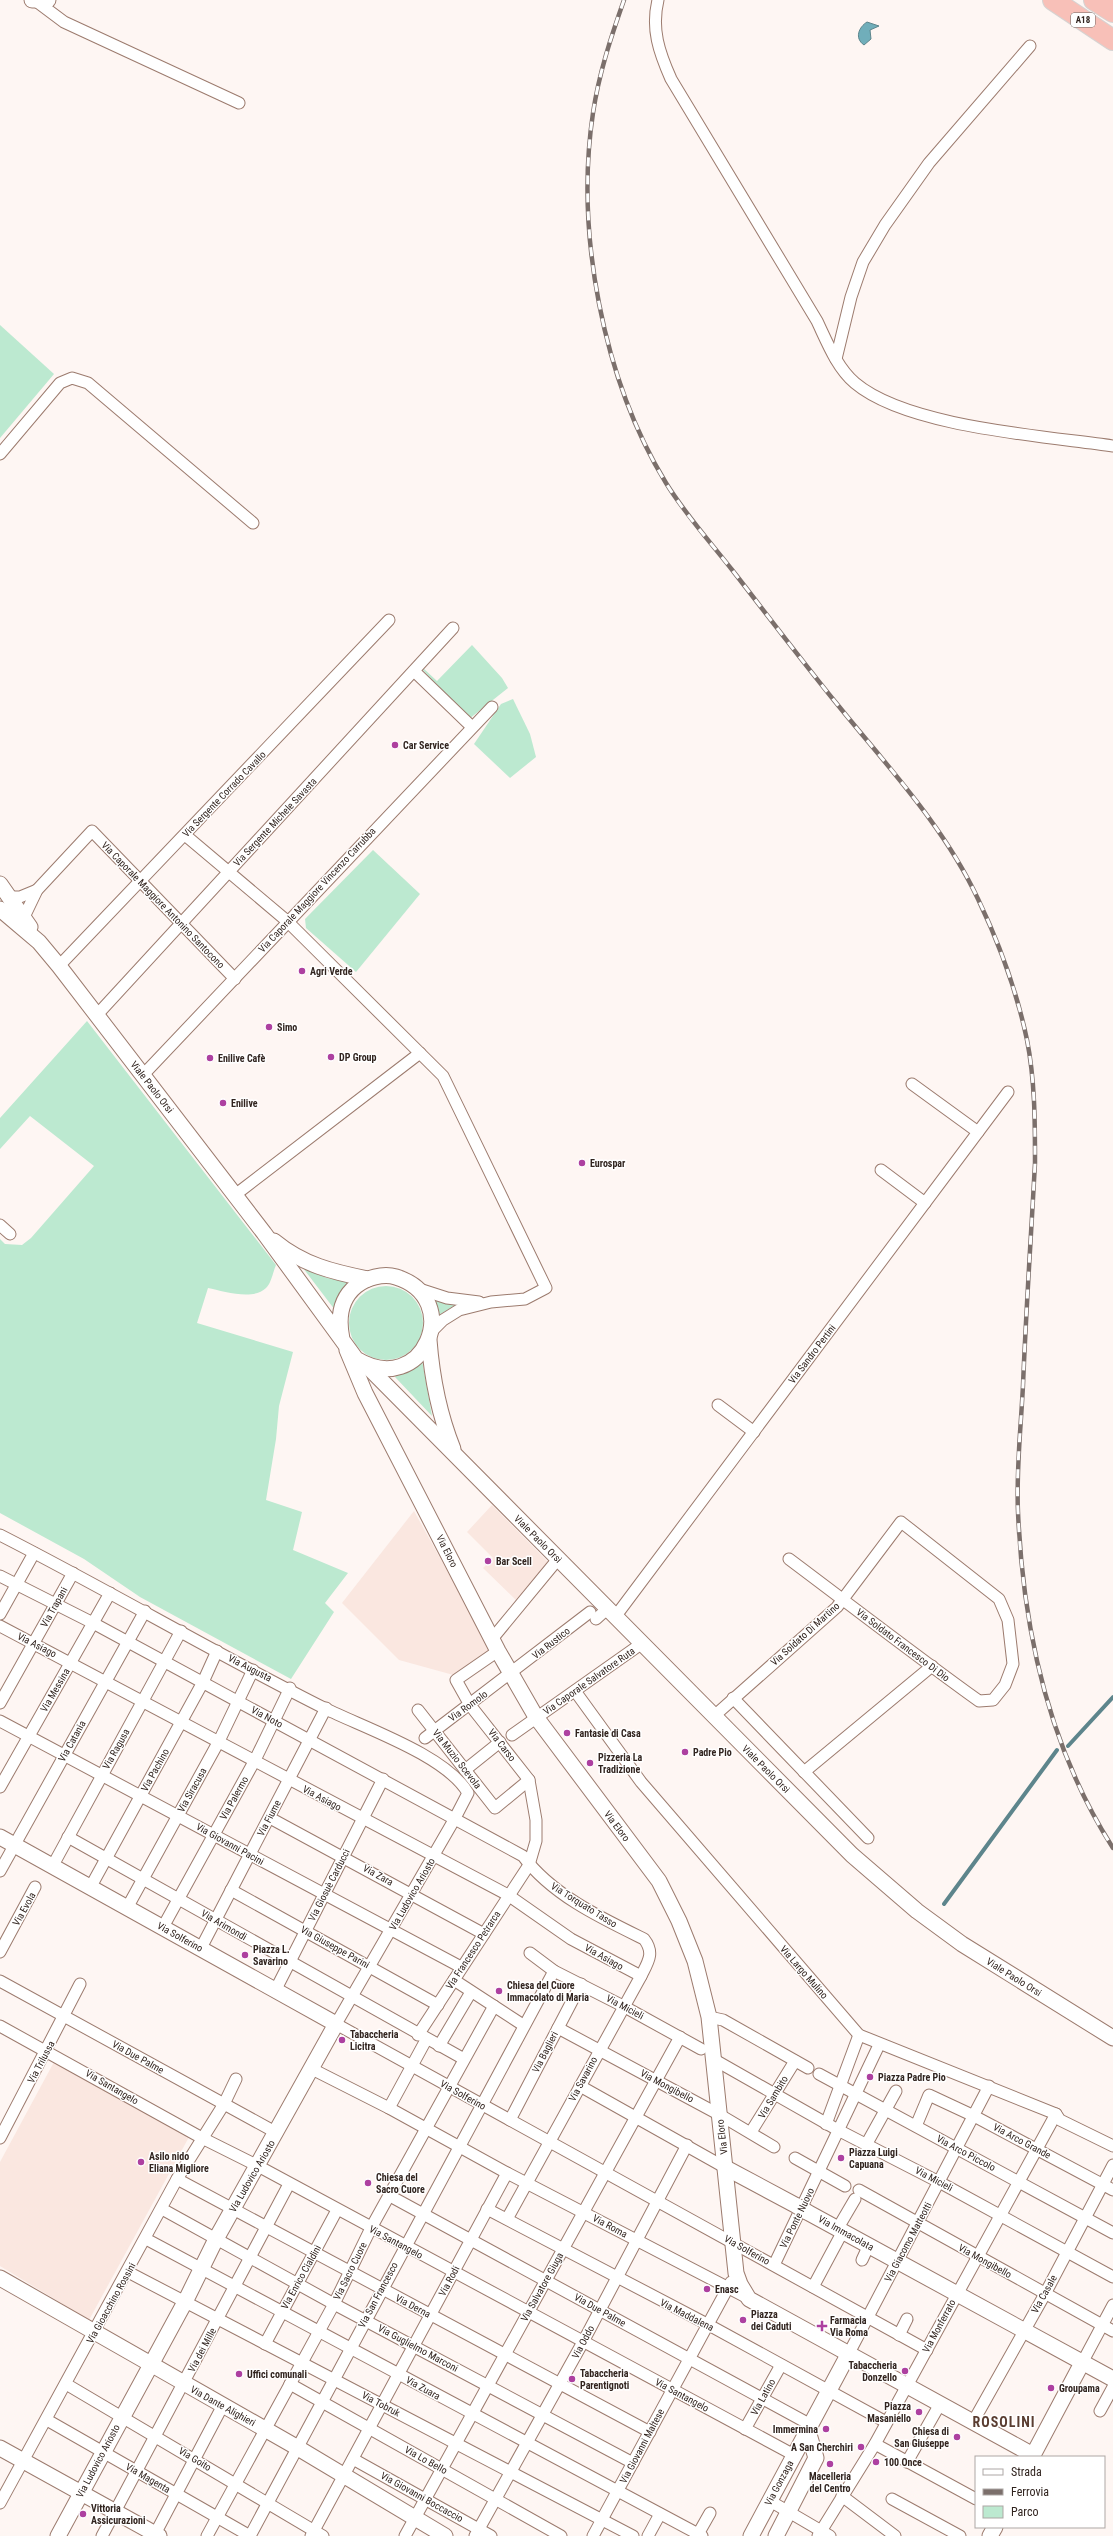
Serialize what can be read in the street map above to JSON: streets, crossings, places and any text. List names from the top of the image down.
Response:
{
  "streets": {
    "highway": ["A18"],
    "street": [
      "Via Sergente Corrado Cavallo",
      "Via Sergente Michele Savasta",
      "Via Caporale Maggiore Vincenzo Carrubba",
      "Via Caporale Maggiore Antonino Santocono",
      "Viale Paolo Orsi",
      "Via Sandro Pertini",
      "Via Eloro",
      "Via Trapani",
      "Via Soldato Di Martino",
      "Via Rustico",
      "Via Asiago",
      "Via Soldato Francesco Di Dio",
      "Via Augusta",
      "Via Caporale Salvatore Ruta",
      "Via Messina",
      "Via Romolo",
      "Via Noto",
      "Via Catania",
      "Via Carso",
      "Via Ragusa",
      "Via Muzio Scevola",
      "Via Pachino",
      "Via Siracusa",
      "Via Palermo",
      "Via Fiume",
      "Via Giovanni Pacini",
      "Via Zara",
      "Via Giosuè Carducci",
      "Via Ludovico Ariosto",
      "Via Torquato Tasso",
      "Via Evola",
      "Via Arimondi",
      "Via Solferino",
      "Via Giuseppe Parini",
      "Via Francesco Petrarca",
      "Via Largo Mulino",
      "Via Micieli",
      "Via Baglieri",
      "Via Due Palme",
      "Via Trilussa",
      "Via Savarino",
      "Via Mongibello",
      "Via Santangelo",
      "Via Sambito",
      "Via Arco Grande",
      "Via Arco Piccolo",
      "Via Ponte Nuovo",
      "Via Roma",
      "Via Immacolata",
      "Via Giacomo Matteotti",
      "Via Sacro Cuore",
      "Via Enrico Cialdini",
      "Via Rodi",
      "Via Salvatore Giuga",
      "Via Casale",
      "Via San Francesco",
      "Via Gioacchino Rossini",
      "Via Derna",
      "Via Maddalena",
      "Via Monferrato",
      "Via Oddo",
      "Via Guglielmo Marconi",
      "Via dei Mille",
      "Via Zuara",
      "Via Latino",
      "Via Tobruk",
      "Via Dante Alighieri",
      "Via Giovanni Maltese",
      "Via Goito",
      "Via Lo Bello",
      "Via Magenta",
      "Via Gonzaga",
      "Via Giovanni Boccaccio"
    ]
  },
  "crossings": [
    ["Via Sergente Corrado Cavallo", "Via Caporale Maggiore Antonino Santocono"],
    ["Via Sergente Corrado Cavallo", "Viale Paolo Orsi"],
    ["Via Sergente Michele Savasta", "Via Caporale Maggiore Antonino Santocono"],
    ["Via Sergente Michele Savasta", "Viale Paolo Orsi"],
    ["Via Caporale Maggiore Vincenzo Carrubba", "Via Caporale Maggiore Antonino Santocono"],
    ["Via Caporale Maggiore Vincenzo Carrubba", "Viale Paolo Orsi"],
    ["Viale Paolo Orsi", "Via Sandro Pertini"],
    ["Viale Paolo Orsi", "Via Eloro"],
    ["Viale Paolo Orsi", "Via Soldato Di Martino"],
    ["Viale Paolo Orsi", "Via Rustico"],
    ["Viale Paolo Orsi", "Via Caporale Salvatore Ruta"],
    ["Via Sandro Pertini", "Via Rustico"],
    ["Via Eloro", "Via Rustico"],
    ["Via Eloro", "Via Caporale Salvatore Ruta"],
    ["Via Eloro", "Via Romolo"],
    ["Via Eloro", "Via Carso"],
    ["Via Eloro", "Via Solferino"],
    ["Via Eloro", "Via Micieli"],
    ["Via Eloro", "Via Mongibello"],
    ["Via Eloro", "Via Roma"],
    ["Via Eloro", "Via Immacolata"],
    ["Via Eloro", "Via Giovanni Maltese"],
    ["Via Trapani", "Via Asiago"],
    ["Via Trapani", "Via Augusta"],
    ["Via Trapani", "Via Noto"],
    ["Via Soldato Di Martino", "Via Soldato Francesco Di Dio"],
    ["Via Rustico", "Via Romolo"],
    ["Via Asiago", "Via Messina"],
    ["Via Asiago", "Via Catania"],
    ["Via Asiago", "Via Ragusa"],
    ["Via Asiago", "Via Pachino"],
    ["Via Asiago", "Via Siracusa"],
    ["Via Asiago", "Via Palermo"],
    ["Via Asiago", "Via Fiume"],
    ["Via Asiago", "Via Giosuè Carducci"],
    ["Via Asiago", "Via Ludovico Ariosto"],
    ["Via Asiago", "Via Francesco Petrarca"],
    ["Via Asiago", "Via Savarino"],
    ["Via Augusta", "Via Messina"],
    ["Via Augusta", "Via Noto"],
    ["Via Augusta", "Via Catania"],
    ["Via Augusta", "Via Ragusa"],
    ["Via Augusta", "Via Pachino"],
    ["Via Augusta", "Via Siracusa"],
    ["Via Augusta", "Via Palermo"],
    ["Via Augusta", "Via Fiume"],
    ["Via Augusta", "Via Ludovico Ariosto"],
    ["Via Caporale Salvatore Ruta", "Via Largo Mulino"],
    ["Via Messina", "Via Noto"],
    ["Via Messina", "Via Giovanni Pacini"],
    ["Via Romolo", "Via Carso"],
    ["Via Romolo", "Via Muzio Scevola"],
    ["Via Noto", "Via Catania"],
    ["Via Noto", "Via Carso"],
    ["Via Noto", "Via Ragusa"],
    ["Via Noto", "Via Pachino"],
    ["Via Noto", "Via Siracusa"],
    ["Via Noto", "Via Palermo"],
    ["Via Noto", "Via Fiume"],
    ["Via Noto", "Via Giosuè Carducci"],
    ["Via Noto", "Via Ludovico Ariosto"],
    ["Via Noto", "Via Torquato Tasso"],
    ["Via Noto", "Via Francesco Petrarca"],
    ["Via Catania", "Via Giovanni Pacini"],
    ["Via Catania", "Via Solferino"],
    ["Via Carso", "Via Muzio Scevola"],
    ["Via Carso", "Via Torquato Tasso"],
    ["Via Carso", "Via Francesco Petrarca"],
    ["Via Ragusa", "Via Giovanni Pacini"],
    ["Via Ragusa", "Via Arimondi"],
    ["Via Ragusa", "Via Solferino"],
    ["Via Pachino", "Via Giovanni Pacini"],
    ["Via Pachino", "Via Arimondi"],
    ["Via Pachino", "Via Solferino"],
    ["Via Siracusa", "Via Giovanni Pacini"],
    ["Via Siracusa", "Via Arimondi"],
    ["Via Siracusa", "Via Solferino"],
    ["Via Palermo", "Via Giovanni Pacini"],
    ["Via Palermo", "Via Arimondi"],
    ["Via Palermo", "Via Solferino"],
    ["Via Fiume", "Via Giovanni Pacini"],
    ["Via Fiume", "Via Zara"],
    ["Via Fiume", "Via Arimondi"],
    ["Via Fiume", "Via Solferino"],
    ["Via Fiume", "Via Giuseppe Parini"],
    ["Via Giovanni Pacini", "Via Giosuè Carducci"],
    ["Via Giovanni Pacini", "Via Ludovico Ariosto"],
    ["Via Giovanni Pacini", "Via Francesco Petrarca"],
    ["Via Zara", "Via Giosuè Carducci"],
    ["Via Zara", "Via Ludovico Ariosto"],
    ["Via Zara", "Via Francesco Petrarca"],
    ["Via Giosuè Carducci", "Via Arimondi"],
    ["Via Giosuè Carducci", "Via Solferino"],
    ["Via Giosuè Carducci", "Via Giuseppe Parini"],
    ["Via Ludovico Ariosto", "Via Arimondi"],
    ["Via Ludovico Ariosto", "Via Solferino"],
    ["Via Ludovico Ariosto", "Via Giuseppe Parini"],
    ["Via Ludovico Ariosto", "Via Due Palme"],
    ["Via Ludovico Ariosto", "Via Santangelo"],
    ["Via Ludovico Ariosto", "Via Roma"],
    ["Via Ludovico Ariosto", "Via Derna"],
    ["Via Ludovico Ariosto", "Via Guglielmo Marconi"],
    ["Via Ludovico Ariosto", "Via Zuara"],
    ["Via Ludovico Ariosto", "Via Tobruk"],
    ["Via Ludovico Ariosto", "Via Dante Alighieri"],
    ["Via Ludovico Ariosto", "Via Goito"],
    ["Via Ludovico Ariosto", "Via Magenta"],
    ["Via Torquato Tasso", "Via Francesco Petrarca"],
    ["Via Torquato Tasso", "Via Savarino"],
    ["Via Arimondi", "Via Francesco Petrarca"],
    ["Via Arimondi", "Via Sacro Cuore"],
    ["Via Solferino", "Via Baglieri"],
    ["Via Solferino", "Via Savarino"],
    ["Via Solferino", "Via Ponte Nuovo"],
    ["Via Solferino", "Via Giacomo Matteotti"],
    ["Via Solferino", "Via Sacro Cuore"],
    ["Via Solferino", "Via Salvatore Giuga"],
    ["Via Solferino", "Via San Francesco"],
    ["Via Solferino", "Via Monferrato"],
    ["Via Solferino", "Via Oddo"],
    ["Via Giuseppe Parini", "Via Francesco Petrarca"],
    ["Via Largo Mulino", "Via Ponte Nuovo"],
    ["Via Largo Mulino", "Via Giacomo Matteotti"],
    ["Via Largo Mulino", "Via Monferrato"],
    ["Via Micieli", "Via Baglieri"],
    ["Via Micieli", "Via Savarino"],
    ["Via Micieli", "Via Sambito"],
    ["Via Micieli", "Via Ponte Nuovo"],
    ["Via Micieli", "Via Giacomo Matteotti"],
    ["Via Micieli", "Via Salvatore Giuga"],
    ["Via Micieli", "Via Casale"],
    ["Via Micieli", "Via San Francesco"],
    ["Via Micieli", "Via Monferrato"],
    ["Via Baglieri", "Via Mongibello"],
    ["Via Due Palme", "Via Trilussa"],
    ["Via Due Palme", "Via Sacro Cuore"],
    ["Via Due Palme", "Via Rodi"],
    ["Via Due Palme", "Via Salvatore Giuga"],
    ["Via Due Palme", "Via San Francesco"],
    ["Via Due Palme", "Via Gioacchino Rossini"],
    ["Via Due Palme", "Via Oddo"],
    ["Via Due Palme", "Via Latino"],
    ["Via Due Palme", "Via Giovanni Maltese"],
    ["Via Due Palme", "Via Gonzaga"],
    ["Via Trilussa", "Via Santangelo"],
    ["Via Savarino", "Via Mongibello"],
    ["Via Savarino", "Via Roma"],
    ["Via Savarino", "Via Immacolata"],
    ["Via Savarino", "Via Maddalena"],
    ["Via Mongibello", "Via Sambito"],
    ["Via Mongibello", "Via Immacolata"],
    ["Via Mongibello", "Via Giacomo Matteotti"],
    ["Via Mongibello", "Via Salvatore Giuga"],
    ["Via Mongibello", "Via Casale"],
    ["Via Mongibello", "Via Monferrato"],
    ["Via Santangelo", "Via Sacro Cuore"],
    ["Via Santangelo", "Via Enrico Cialdini"],
    ["Via Santangelo", "Via Rodi"],
    ["Via Santangelo", "Via Salvatore Giuga"],
    ["Via Santangelo", "Via San Francesco"],
    ["Via Santangelo", "Via Gioacchino Rossini"],
    ["Via Santangelo", "Via Oddo"],
    ["Via Santangelo", "Via dei Mille"],
    ["Via Santangelo", "Via Latino"],
    ["Via Santangelo", "Via Giovanni Maltese"],
    ["Via Santangelo", "Via Gonzaga"],
    ["Via Arco Grande", "Via Arco Piccolo"],
    ["Via Arco Grande", "Via Giacomo Matteotti"],
    ["Via Arco Grande", "Via Casale"],
    ["Via Arco Grande", "Via Monferrato"],
    ["Via Arco Piccolo", "Via Ponte Nuovo"],
    ["Via Arco Piccolo", "Via Giacomo Matteotti"],
    ["Via Arco Piccolo", "Via Casale"],
    ["Via Arco Piccolo", "Via Monferrato"],
    ["Via Roma", "Via Giacomo Matteotti"],
    ["Via Roma", "Via Sacro Cuore"],
    ["Via Roma", "Via Rodi"],
    ["Via Roma", "Via Salvatore Giuga"],
    ["Via Roma", "Via San Francesco"],
    ["Via Roma", "Via Monferrato"],
    ["Via Roma", "Via Oddo"],
    ["Via Roma", "Via Giovanni Maltese"],
    ["Via Roma", "Via Gonzaga"],
    ["Via Immacolata", "Via Giacomo Matteotti"],
    ["Via Immacolata", "Via Salvatore Giuga"],
    ["Via Immacolata", "Via Casale"],
    ["Via Immacolata", "Via Monferrato"],
    ["Via Immacolata", "Via Oddo"],
    ["Via Giacomo Matteotti", "Via Gonzaga"],
    ["Via Sacro Cuore", "Via Derna"],
    ["Via Sacro Cuore", "Via Guglielmo Marconi"],
    ["Via Sacro Cuore", "Via Zuara"],
    ["Via Sacro Cuore", "Via Tobruk"],
    ["Via Sacro Cuore", "Via Dante Alighieri"],
    ["Via Sacro Cuore", "Via Goito"],
    ["Via Sacro Cuore", "Via Lo Bello"],
    ["Via Sacro Cuore", "Via Magenta"],
    ["Via Enrico Cialdini", "Via Derna"],
    ["Via Enrico Cialdini", "Via Guglielmo Marconi"],
    ["Via Enrico Cialdini", "Via Zuara"],
    ["Via Enrico Cialdini", "Via Tobruk"],
    ["Via Rodi", "Via Derna"],
    ["Via Rodi", "Via Maddalena"],
    ["Via Rodi", "Via Guglielmo Marconi"],
    ["Via Rodi", "Via Zuara"],
    ["Via Rodi", "Via Tobruk"],
    ["Via Rodi", "Via Dante Alighieri"],
    ["Via Rodi", "Via Goito"],
    ["Via Rodi", "Via Lo Bello"],
    ["Via Rodi", "Via Giovanni Boccaccio"],
    ["Via Salvatore Giuga", "Via Derna"],
    ["Via Salvatore Giuga", "Via Maddalena"],
    ["Via Salvatore Giuga", "Via Guglielmo Marconi"],
    ["Via Salvatore Giuga", "Via Zuara"],
    ["Via Salvatore Giuga", "Via Tobruk"],
    ["Via Salvatore Giuga", "Via Dante Alighieri"],
    ["Via Salvatore Giuga", "Via Lo Bello"],
    ["Via Salvatore Giuga", "Via Giovanni Boccaccio"],
    ["Via San Francesco", "Via Derna"],
    ["Via San Francesco", "Via Guglielmo Marconi"],
    ["Via San Francesco", "Via Zuara"],
    ["Via San Francesco", "Via Tobruk"],
    ["Via San Francesco", "Via Dante Alighieri"],
    ["Via San Francesco", "Via Goito"],
    ["Via San Francesco", "Via Lo Bello"],
    ["Via San Francesco", "Via Magenta"],
    ["Via Gioacchino Rossini", "Via Derna"],
    ["Via Gioacchino Rossini", "Via Guglielmo Marconi"],
    ["Via Gioacchino Rossini", "Via Zuara"],
    ["Via Gioacchino Rossini", "Via Tobruk"],
    ["Via Gioacchino Rossini", "Via Dante Alighieri"],
    ["Via Gioacchino Rossini", "Via Goito"],
    ["Via Gioacchino Rossini", "Via Magenta"],
    ["Via Derna", "Via Oddo"],
    ["Via Derna", "Via dei Mille"],
    ["Via Derna", "Via Giovanni Maltese"],
    ["Via Maddalena", "Via Monferrato"],
    ["Via Maddalena", "Via Oddo"],
    ["Via Maddalena", "Via Latino"],
    ["Via Maddalena", "Via Giovanni Maltese"],
    ["Via Maddalena", "Via Gonzaga"],
    ["Via Oddo", "Via Guglielmo Marconi"],
    ["Via Oddo", "Via Zuara"],
    ["Via Oddo", "Via Tobruk"],
    ["Via Oddo", "Via Lo Bello"],
    ["Via Oddo", "Via Giovanni Boccaccio"],
    ["Via Guglielmo Marconi", "Via dei Mille"],
    ["Via Guglielmo Marconi", "Via Giovanni Maltese"],
    ["Via dei Mille", "Via Zuara"],
    ["Via dei Mille", "Via Tobruk"],
    ["Via dei Mille", "Via Dante Alighieri"],
    ["Via dei Mille", "Via Goito"],
    ["Via dei Mille", "Via Magenta"],
    ["Via Zuara", "Via Giovanni Maltese"],
    ["Via Tobruk", "Via Giovanni Maltese"]
  ],
  "districts": ["ROSOLINI"],
  "places": {
    "other": [
      "Car Service",
      "Agri Verde",
      "Simo",
      "DP Group",
      "Enilive Cafè",
      "Enilive",
      "Eurospar",
      "Bar Scell",
      "Fantasie di Casa",
      "Padre Pio",
      "Pizzeria La Tradizione",
      "Piazza L. Savarino",
      "Chiesa del Cuore Immacolato di Maria",
      "Tabaccheria Licitra",
      "Piazza Padre Pio",
      "Piazza Luigi Capuana",
      "Asilo nido Eliana Migliore",
      "Chiesa del Sacro Cuore",
      "Enasc",
      "Piazza dei Caduti",
      "Tabaccheria Donzello",
      "Uffici comunali",
      "Tabaccheria Parentignoti",
      "Groupama",
      "Piazza Masaniello",
      "Immermina",
      "Chiesa di San Giuseppe",
      "A San Cherchiri",
      "100 Once",
      "Macelleria del Centro",
      "Vittoria Assicurazioni"
    ],
    "health": ["Farmacia Via Roma"]
  },
  "legend": ["Strada", "Ferrovia", "Parco"]
}
